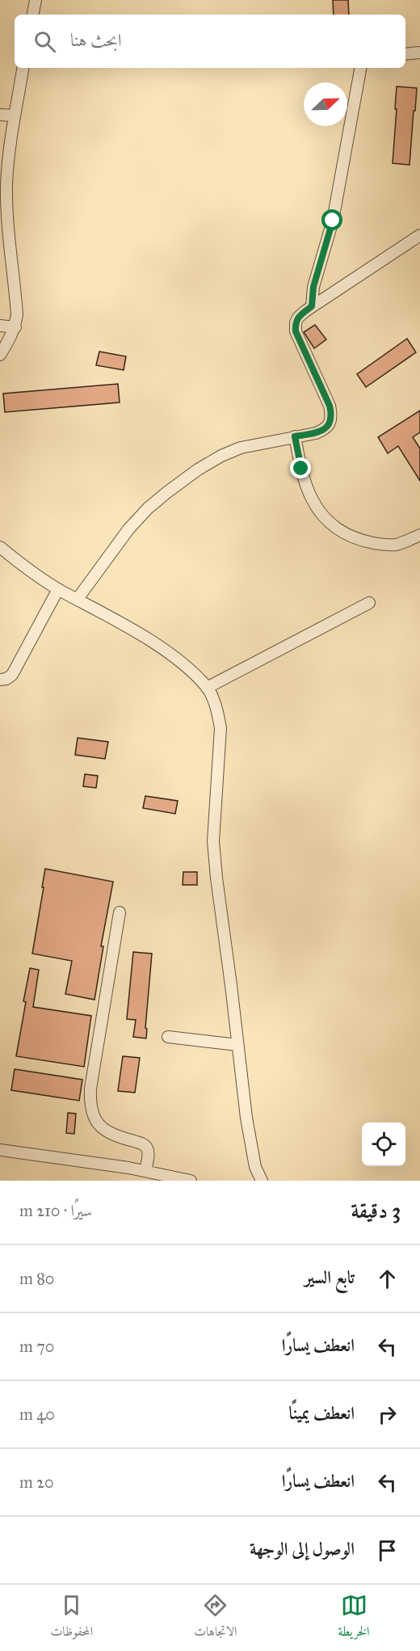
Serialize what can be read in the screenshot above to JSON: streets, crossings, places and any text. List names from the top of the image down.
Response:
{
  "north": "top right",
  "page": {
    "search": "ابحث هنا",
    "heading": ["3 دقيقة", "سيرًا · 210 m"],
    "list": [
      ["تابع السير", "80 m"],
      ["انعطف يسارًا", "70 m"],
      ["انعطف يمينًا", "40 m"],
      ["انعطف يسارًا", "20 m"],
      "الوصول إلى الوجهة"
    ],
    "nav": ["الخريطة", "الاتجاهات", "المحفوظات"]
  }
}
